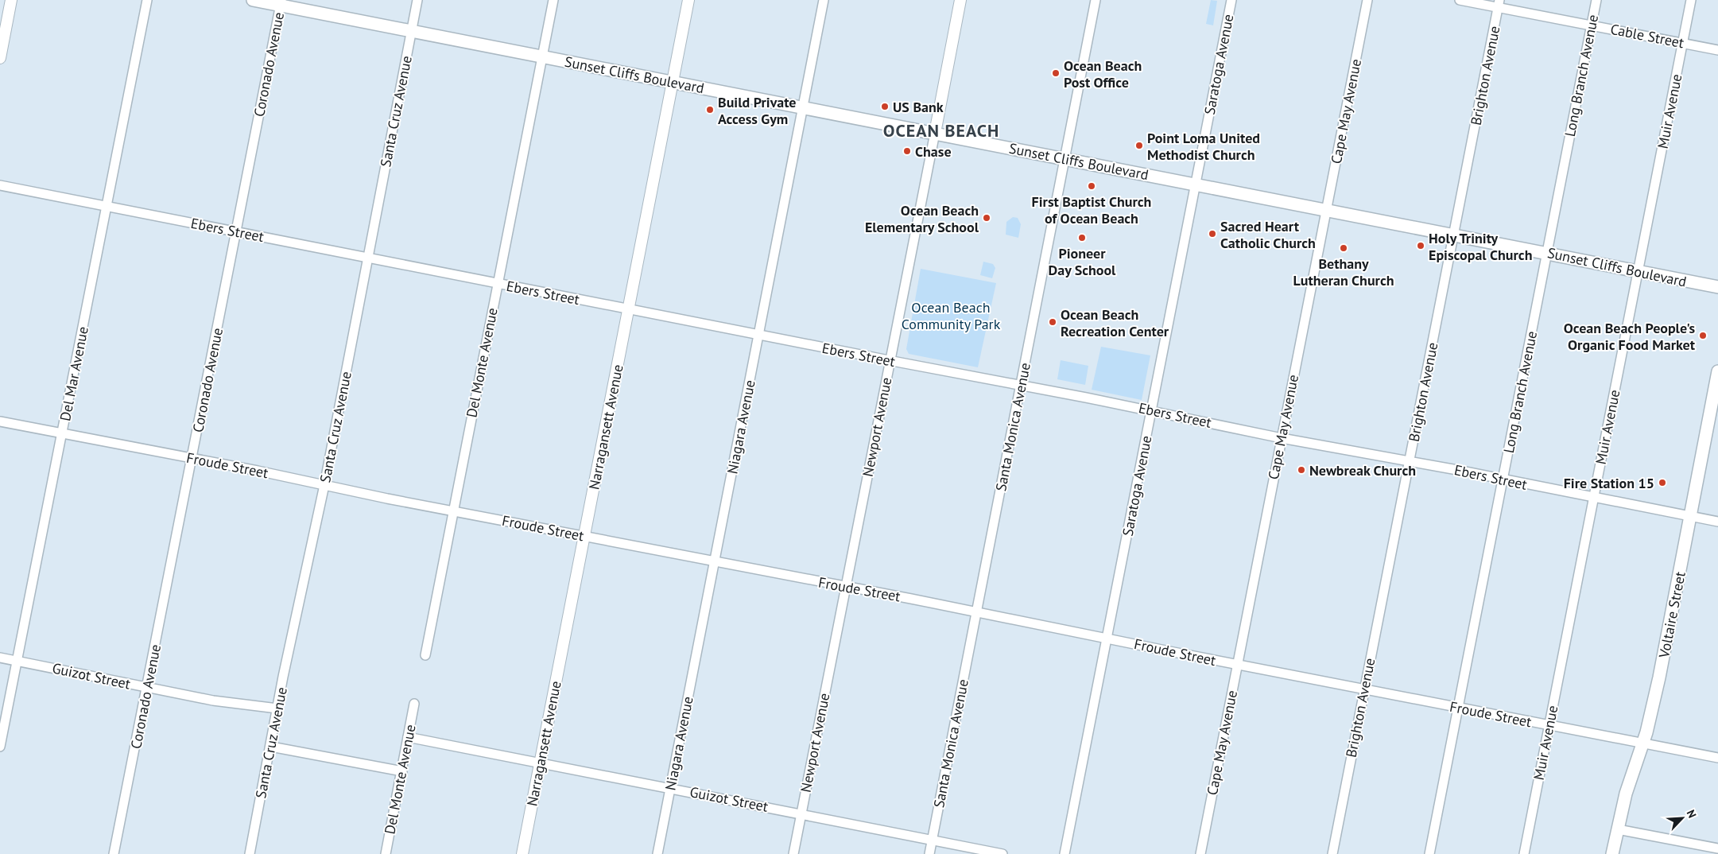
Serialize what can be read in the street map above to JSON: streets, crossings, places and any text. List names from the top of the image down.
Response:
{
  "streets": {
    "main road": ["Sunset Cliffs Boulevard", "Voltaire Street"],
    "street": [
      "Cable Street",
      "Coronado Avenue",
      "Saratoga Avenue",
      "Brighton Avenue",
      "Long Branch Avenue",
      "Santa Cruz Avenue",
      "Cape May Avenue",
      "Muir Avenue",
      "Ebers Street",
      "Del Monte Avenue",
      "Del Mar Avenue",
      "Narragansett Avenue",
      "Niagara Avenue",
      "Newport Avenue",
      "Santa Monica Avenue",
      "Froude Street",
      "Guizot Street"
    ]
  },
  "crossings": [
    ["Cable Street", "Brighton Avenue"],
    ["Cable Street", "Long Branch Avenue"],
    ["Cable Street", "Muir Avenue"],
    ["Coronado Avenue", "Sunset Cliffs Boulevard"],
    ["Coronado Avenue", "Ebers Street"],
    ["Coronado Avenue", "Froude Street"],
    ["Coronado Avenue", "Guizot Street"],
    ["Saratoga Avenue", "Sunset Cliffs Boulevard"],
    ["Saratoga Avenue", "Ebers Street"],
    ["Saratoga Avenue", "Froude Street"],
    ["Sunset Cliffs Boulevard", "Brighton Avenue"],
    ["Sunset Cliffs Boulevard", "Long Branch Avenue"],
    ["Sunset Cliffs Boulevard", "Santa Cruz Avenue"],
    ["Sunset Cliffs Boulevard", "Cape May Avenue"],
    ["Sunset Cliffs Boulevard", "Muir Avenue"],
    ["Sunset Cliffs Boulevard", "Del Monte Avenue"],
    ["Sunset Cliffs Boulevard", "Narragansett Avenue"],
    ["Sunset Cliffs Boulevard", "Niagara Avenue"],
    ["Sunset Cliffs Boulevard", "Newport Avenue"],
    ["Sunset Cliffs Boulevard", "Santa Monica Avenue"],
    ["Brighton Avenue", "Ebers Street"],
    ["Brighton Avenue", "Froude Street"],
    ["Long Branch Avenue", "Ebers Street"],
    ["Long Branch Avenue", "Froude Street"],
    ["Santa Cruz Avenue", "Ebers Street"],
    ["Santa Cruz Avenue", "Froude Street"],
    ["Santa Cruz Avenue", "Guizot Street"],
    ["Cape May Avenue", "Ebers Street"],
    ["Cape May Avenue", "Froude Street"],
    ["Muir Avenue", "Ebers Street"],
    ["Muir Avenue", "Froude Street"],
    ["Ebers Street", "Del Monte Avenue"],
    ["Ebers Street", "Del Mar Avenue"],
    ["Ebers Street", "Narragansett Avenue"],
    ["Ebers Street", "Niagara Avenue"],
    ["Ebers Street", "Newport Avenue"],
    ["Ebers Street", "Santa Monica Avenue"],
    ["Ebers Street", "Voltaire Street"],
    ["Del Monte Avenue", "Froude Street"],
    ["Del Monte Avenue", "Guizot Street"],
    ["Del Mar Avenue", "Froude Street"],
    ["Del Mar Avenue", "Guizot Street"],
    ["Narragansett Avenue", "Froude Street"],
    ["Narragansett Avenue", "Guizot Street"],
    ["Niagara Avenue", "Froude Street"],
    ["Niagara Avenue", "Guizot Street"],
    ["Newport Avenue", "Froude Street"],
    ["Newport Avenue", "Guizot Street"],
    ["Santa Monica Avenue", "Froude Street"],
    ["Santa Monica Avenue", "Guizot Street"],
    ["Froude Street", "Voltaire Street"]
  ],
  "districts": ["OCEAN BEACH"],
  "parks": ["Ocean Beach Community Park"],
  "places": [
    "Ocean Beach Post Office",
    "US Bank",
    "Build Private Access Gym",
    "Point Loma United Methodist Church",
    "Chase",
    "First Baptist Church of Ocean Beach",
    "Ocean Beach Elementary School",
    "Sacred Heart Catholic Church",
    "Pioneer Day School",
    "Holy Trinity Episcopal Church",
    "Bethany Lutheran Church",
    "Ocean Beach Recreation Center",
    "Ocean Beach People's Organic Food Market",
    "Newbreak Church",
    "Fire Station 15"
  ],
  "north": "top right"
}
